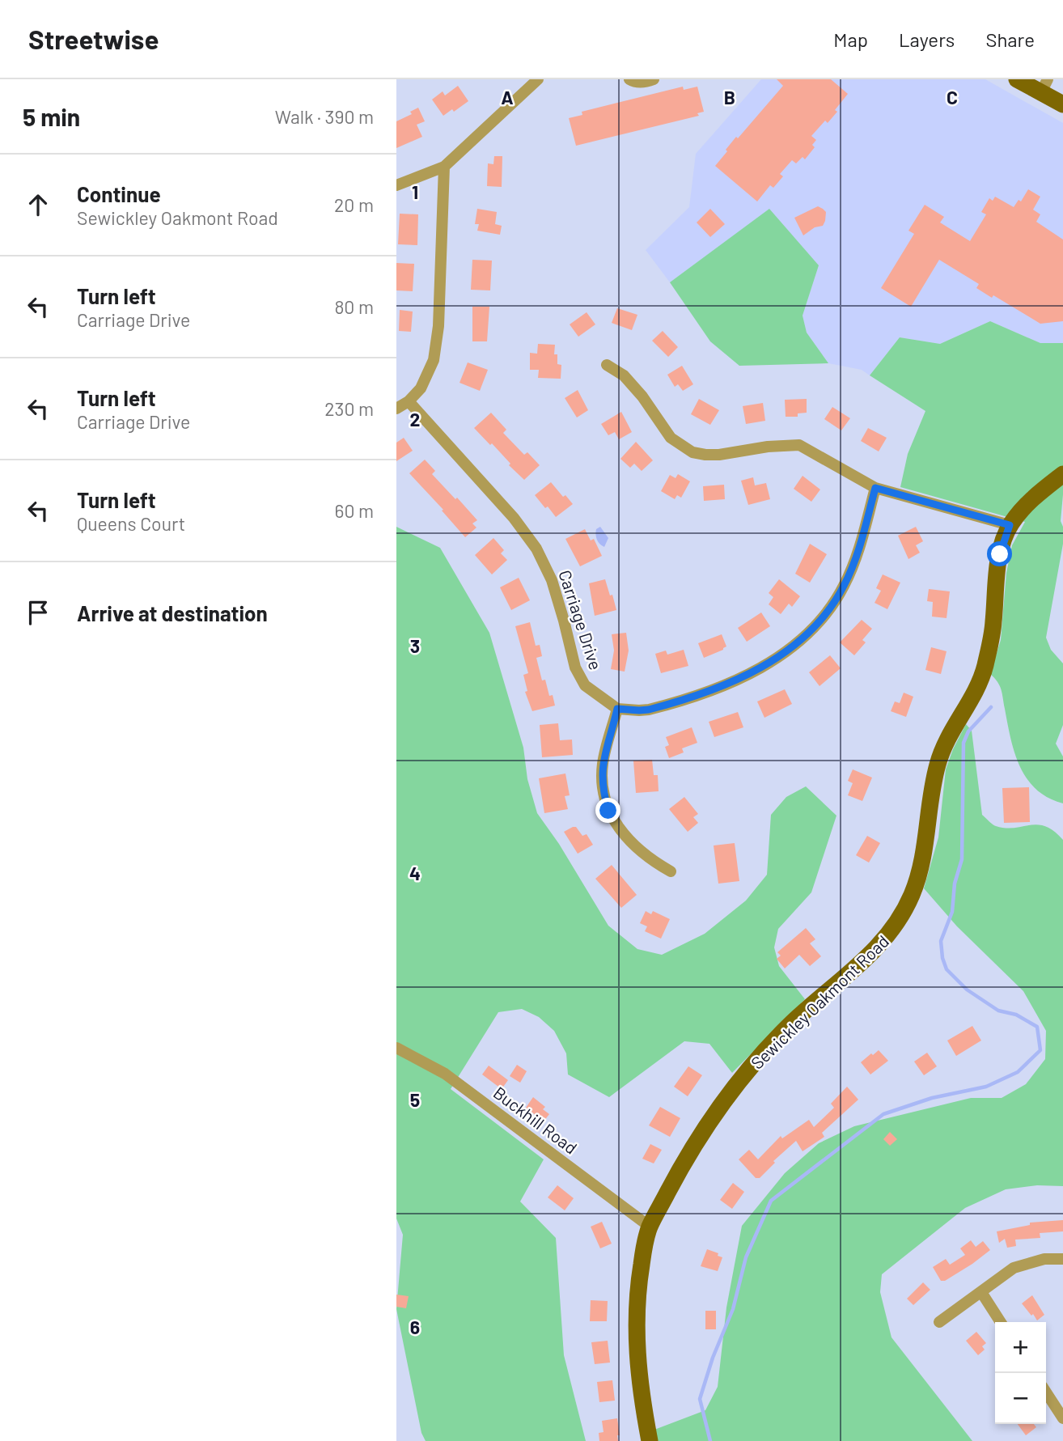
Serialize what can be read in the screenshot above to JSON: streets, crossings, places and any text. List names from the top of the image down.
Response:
{
  "streets": {
    "main road": ["Sewickley Oakmont Road"],
    "street": ["Carriage Drive", "Buckhill Road"]
  },
  "crossings": [
    ["Sewickley Oakmont Road", "Buckhill Road"]
  ],
  "page": {
    "header": "Streetwise",
    "nav": ["Map", "Layers", "Share"],
    "heading": ["5 min", "Walk · 390 m"],
    "list": [
      ["Continue", "Sewickley Oakmont Road", "20 m"],
      ["Turn left", "Carriage Drive", "80 m"],
      ["Turn left", "Carriage Drive", "230 m"],
      ["Turn left", "Queens Court", "60 m"],
      "Arrive at destination"
    ],
    "map_buttons": ["+", "−"]
  },
  "grid": {
    "columns": ["A", "B", "C"],
    "rows": [
      "1",
      "2",
      "3",
      "4",
      "5",
      "6"
    ]
  }
}
